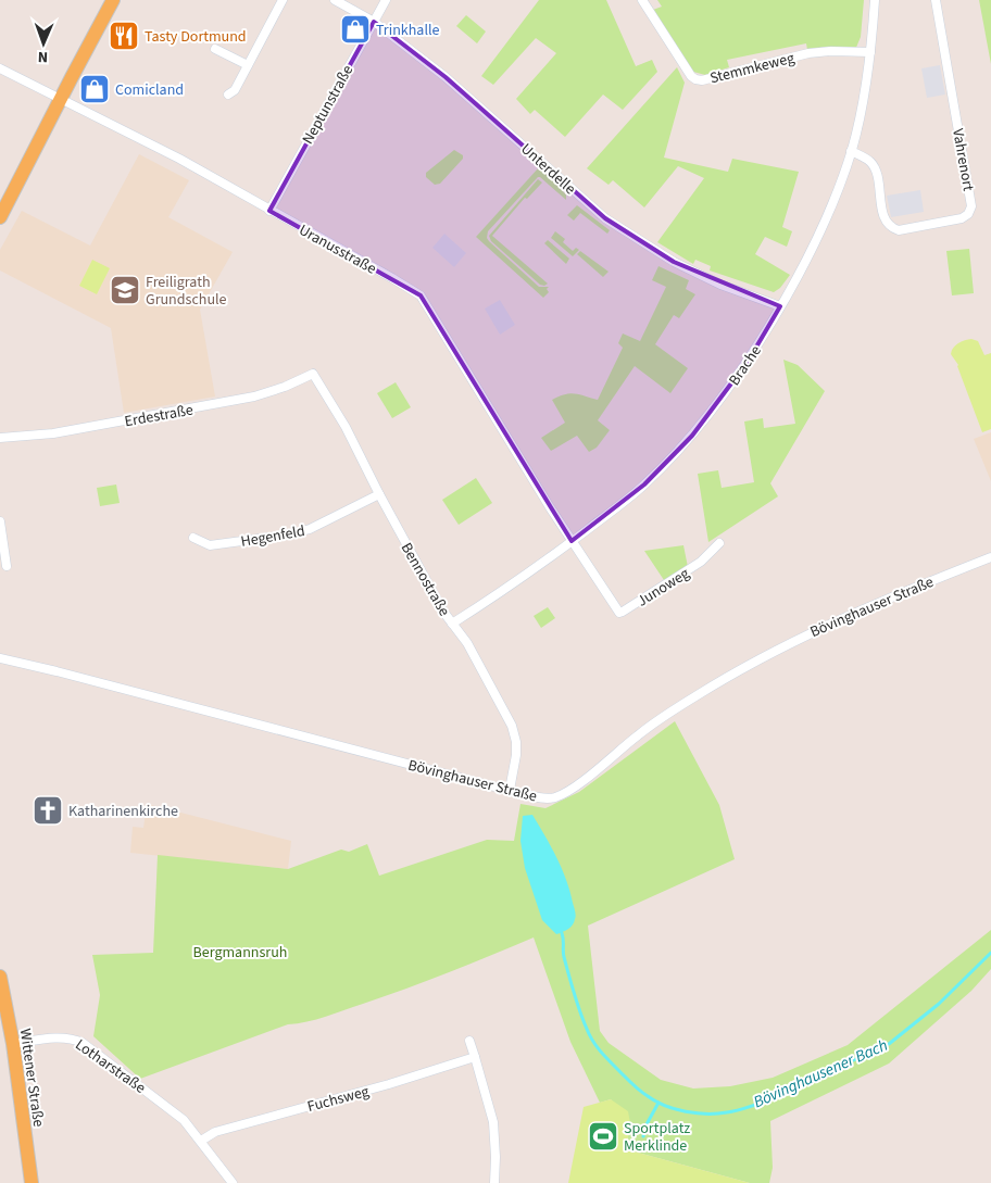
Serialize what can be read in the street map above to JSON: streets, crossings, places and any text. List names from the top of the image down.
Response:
{
  "streets": {
    "main road": ["Wittener Straße"],
    "street": [
      "Stemmkeweg",
      "Neptunstraße",
      "Vahrenort",
      "Unterdelle",
      "Uranusstraße",
      "Brache",
      "Erdestraße",
      "Hegenfeld",
      "Bennostraße",
      "Junoweg",
      "Bövinghauser Straße",
      "Lotharstraße",
      "Fuchsweg"
    ]
  },
  "crossings": [
    ["Stemmkeweg", "Brache"],
    ["Neptunstraße", "Unterdelle"],
    ["Neptunstraße", "Uranusstraße"],
    ["Vahrenort", "Brache"],
    ["Unterdelle", "Brache"],
    ["Uranusstraße", "Brache"],
    ["Uranusstraße", "Junoweg"],
    ["Brache", "Bennostraße"],
    ["Brache", "Junoweg"],
    ["Erdestraße", "Bennostraße"],
    ["Hegenfeld", "Bennostraße"],
    ["Bennostraße", "Bövinghauser Straße"],
    ["Lotharstraße", "Wittener Straße"],
    ["Lotharstraße", "Fuchsweg"]
  ],
  "water": ["Bövinghausener Bach"],
  "parks": ["Bergmannsruh"],
  "places": {
    "shop": ["Trinkhalle", "Comicland"],
    "restaurant": ["Tasty Dortmund"],
    "school or university": ["Freiligrath Grundschule"],
    "church": ["Katharinenkirche"],
    "sports": ["Sportplatz Merklinde"]
  },
  "north": "bottom"
}
